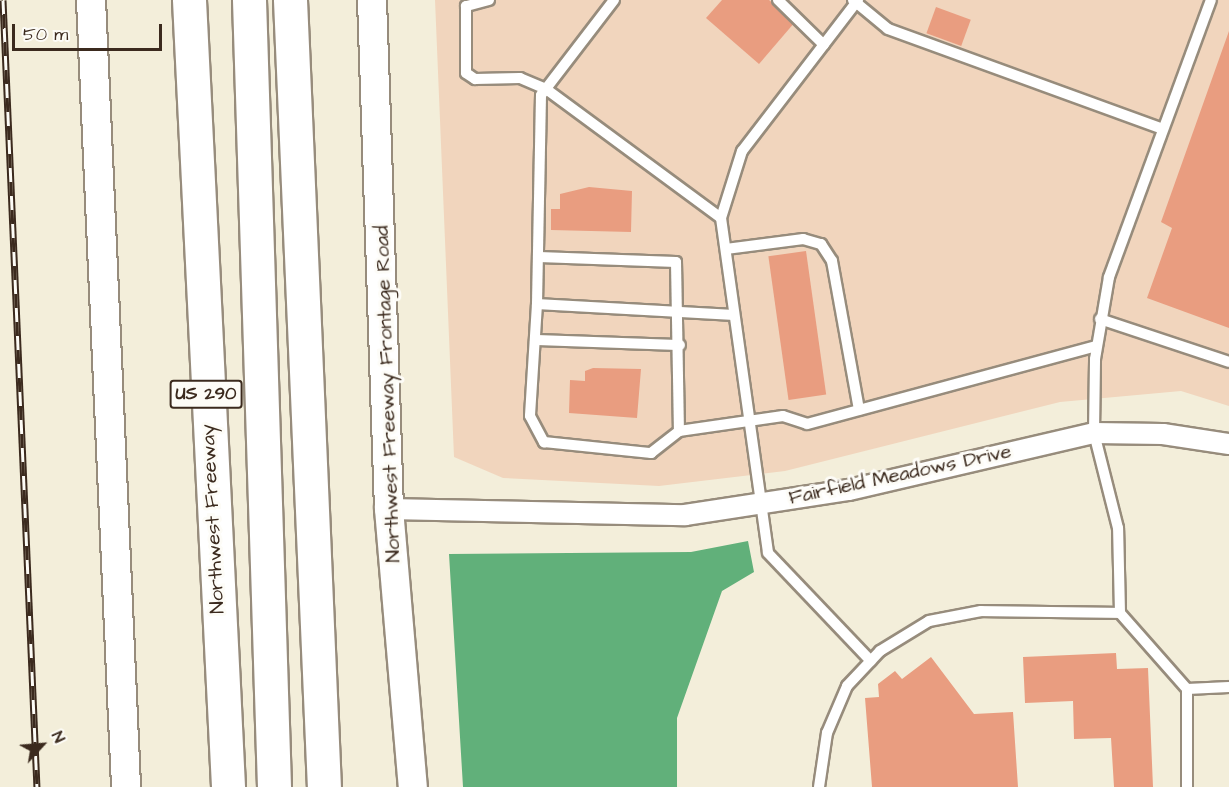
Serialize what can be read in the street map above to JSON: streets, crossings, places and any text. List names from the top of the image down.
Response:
{
  "streets": {
    "highway": ["US 290", "Northwest Freeway"],
    "main road": ["Northwest Freeway Frontage Road"],
    "street": ["Fairfield Meadows Drive"]
  },
  "crossings": [
    ["Northwest Freeway Frontage Road", "Fairfield Meadows Drive"]
  ],
  "scale_bar": "50 m",
  "north": "top right"
}
